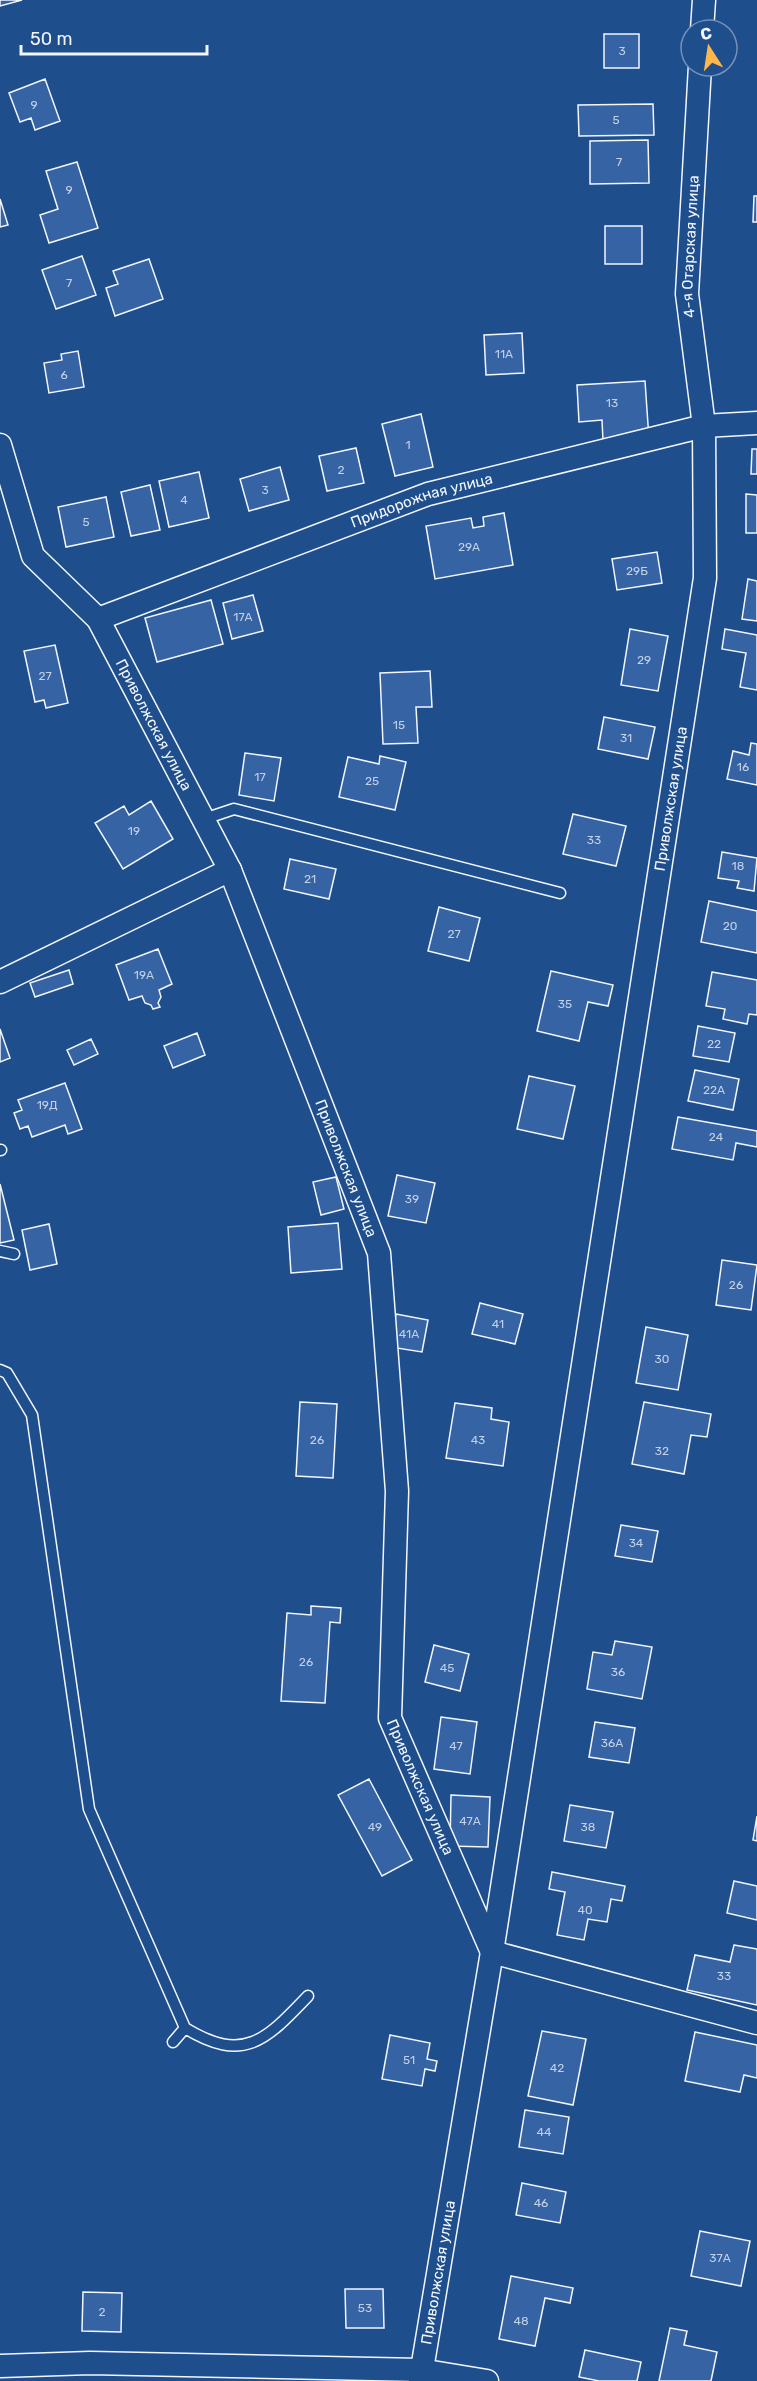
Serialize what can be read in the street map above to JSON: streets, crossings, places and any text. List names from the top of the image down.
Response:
{
  "streets": {
    "street": ["4-я Отарская улица", "Придорожная улица", "Приволжская улица"]
  },
  "crossings": [
    ["4-я Отарская улица", "Придорожная улица"],
    ["4-я Отарская улица", "Приволжская улица"],
    ["Придорожная улица", "Приволжская улица"]
  ],
  "house_numbers": [
    "3",
    "9",
    "5",
    "7",
    "9",
    "7",
    "11А",
    "6",
    "13",
    "1",
    "2",
    "3",
    "4",
    "5",
    "29А",
    "29Б",
    "17А",
    "29",
    "27",
    "15",
    "31",
    "16",
    "17",
    "25",
    "19",
    "33",
    "18",
    "21",
    "20",
    "27",
    "19А",
    "35",
    "22",
    "22А",
    "19Д",
    "24",
    "39",
    "26",
    "41",
    "41А",
    "30",
    "26",
    "43",
    "32",
    "34",
    "26",
    "45",
    "36",
    "36А",
    "47",
    "47А",
    "49",
    "38",
    "40",
    "33",
    "51",
    "42",
    "44",
    "46",
    "37А",
    "53",
    "2",
    "48"
  ],
  "scale_bar": "50 m",
  "north": "top"
}
